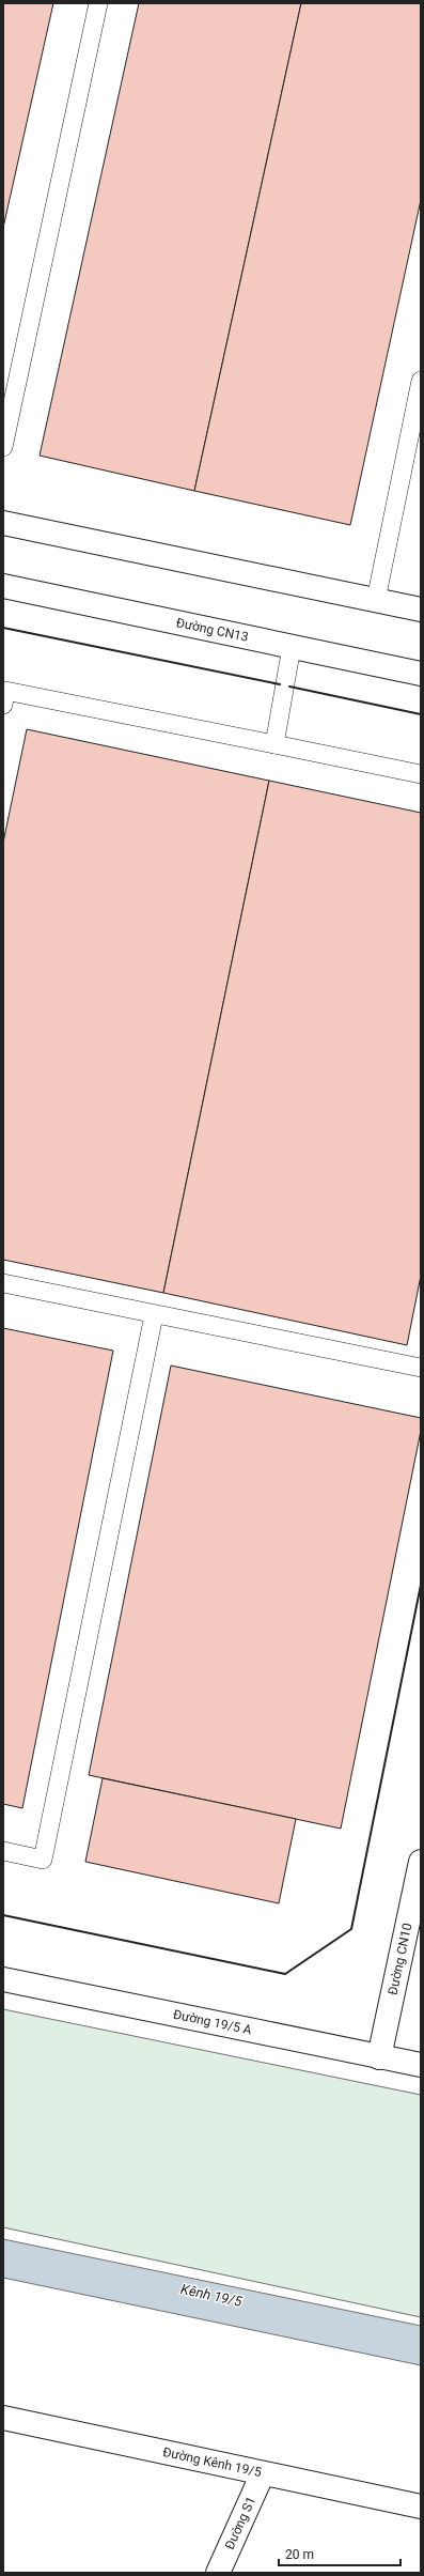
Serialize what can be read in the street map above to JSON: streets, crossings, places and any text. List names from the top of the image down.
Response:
{
  "streets": {
    "street": [
      "Đường CN13",
      "Đường CN10",
      "Đường 19/5 A",
      "Đường Kênh 19/5",
      "Đường S1"
    ]
  },
  "crossings": [
    ["Đường CN10", "Đường 19/5 A"],
    ["Đường Kênh 19/5", "Đường S1"]
  ],
  "water": ["Kênh 19/5"],
  "scale_bar": "20 m"
}
